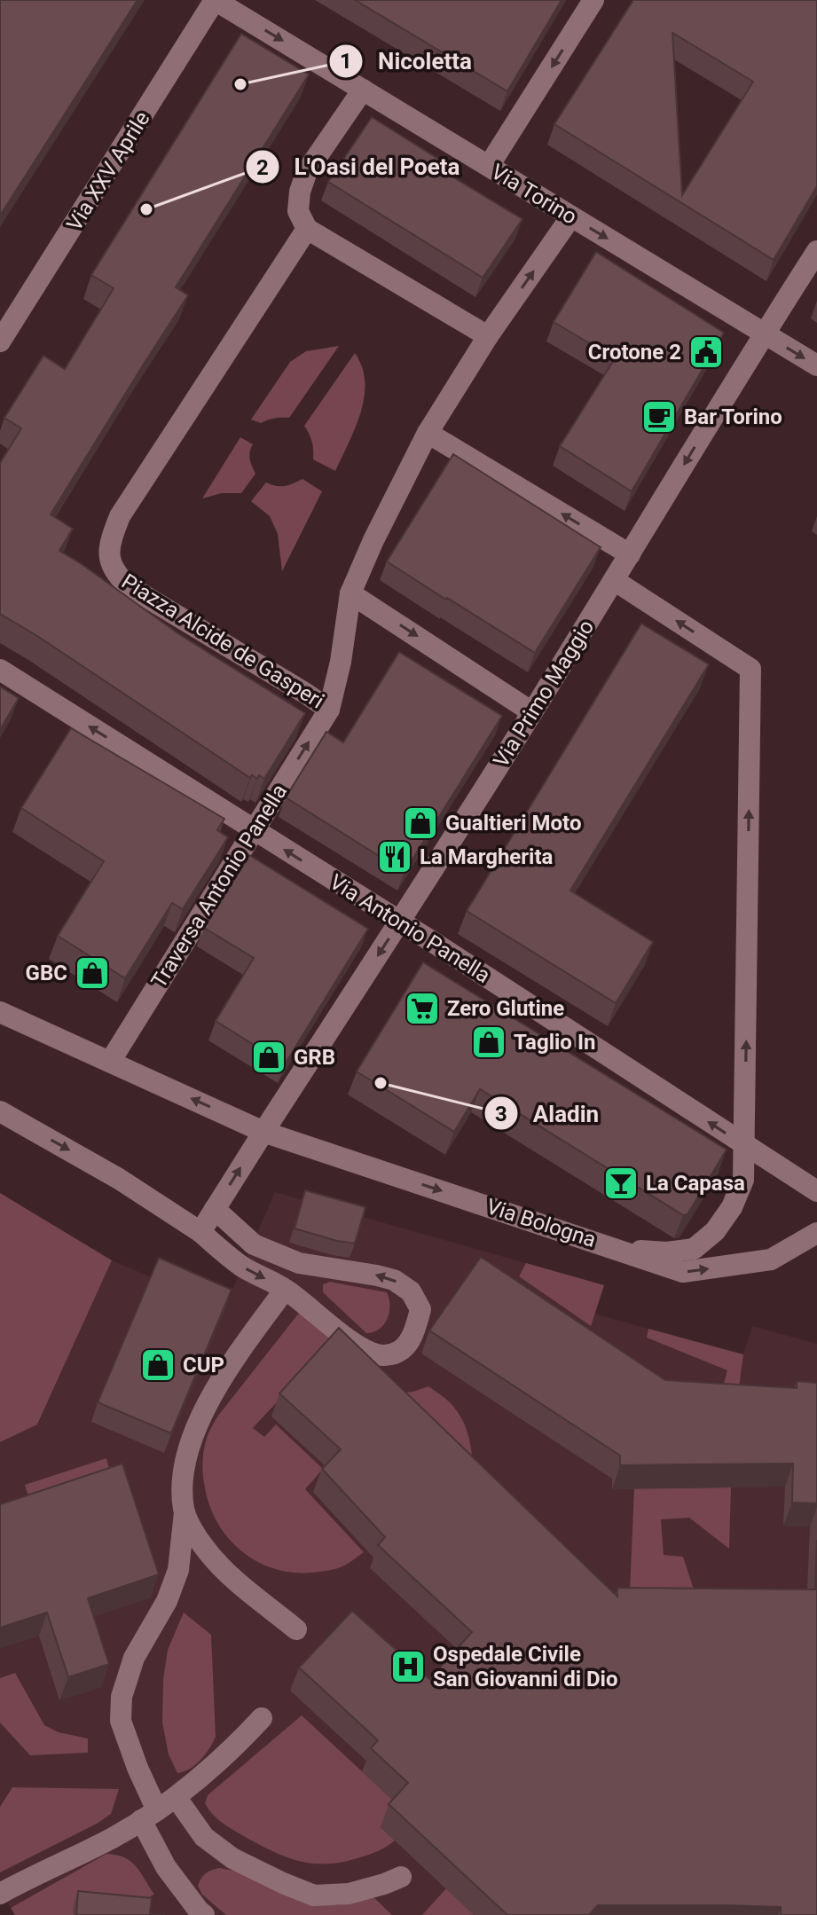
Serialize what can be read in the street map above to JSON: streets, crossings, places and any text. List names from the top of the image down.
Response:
{
  "streets": {
    "street": [
      "Via XXV Aprile",
      "Via Torino",
      "Piazza Alcide de Gasperi",
      "Via Primo Maggio",
      "Traversa Antonio Panella",
      "Via Antonio Panella",
      "Via Bologna"
    ]
  },
  "crossings": [
    ["Via XXV Aprile", "Via Torino"],
    ["Via Torino", "Piazza Alcide de Gasperi"],
    ["Via Torino", "Via Primo Maggio"],
    ["Piazza Alcide de Gasperi", "Traversa Antonio Panella"],
    ["Via Primo Maggio", "Via Antonio Panella"],
    ["Via Primo Maggio", "Via Bologna"],
    ["Traversa Antonio Panella", "Via Antonio Panella"],
    ["Traversa Antonio Panella", "Via Bologna"]
  ],
  "one_way": ["Via Torino", "Via Primo Maggio", "Via Antonio Panella"],
  "places": {
    "other": ["Nicoletta", "L'Oasi del Poeta", "Aladin"],
    "public building": ["Crotone 2"],
    "cafe": ["Bar Torino"],
    "shop": [
      "Gualtieri Moto",
      "GBC",
      "Taglio In",
      "GRB",
      "CUP"
    ],
    "restaurant": ["La Margherita"],
    "supermarket": ["Zero Glutine"],
    "bar": ["La Capasa"],
    "hospital": ["Ospedale Civile San Giovanni di Dio"]
  }
}
